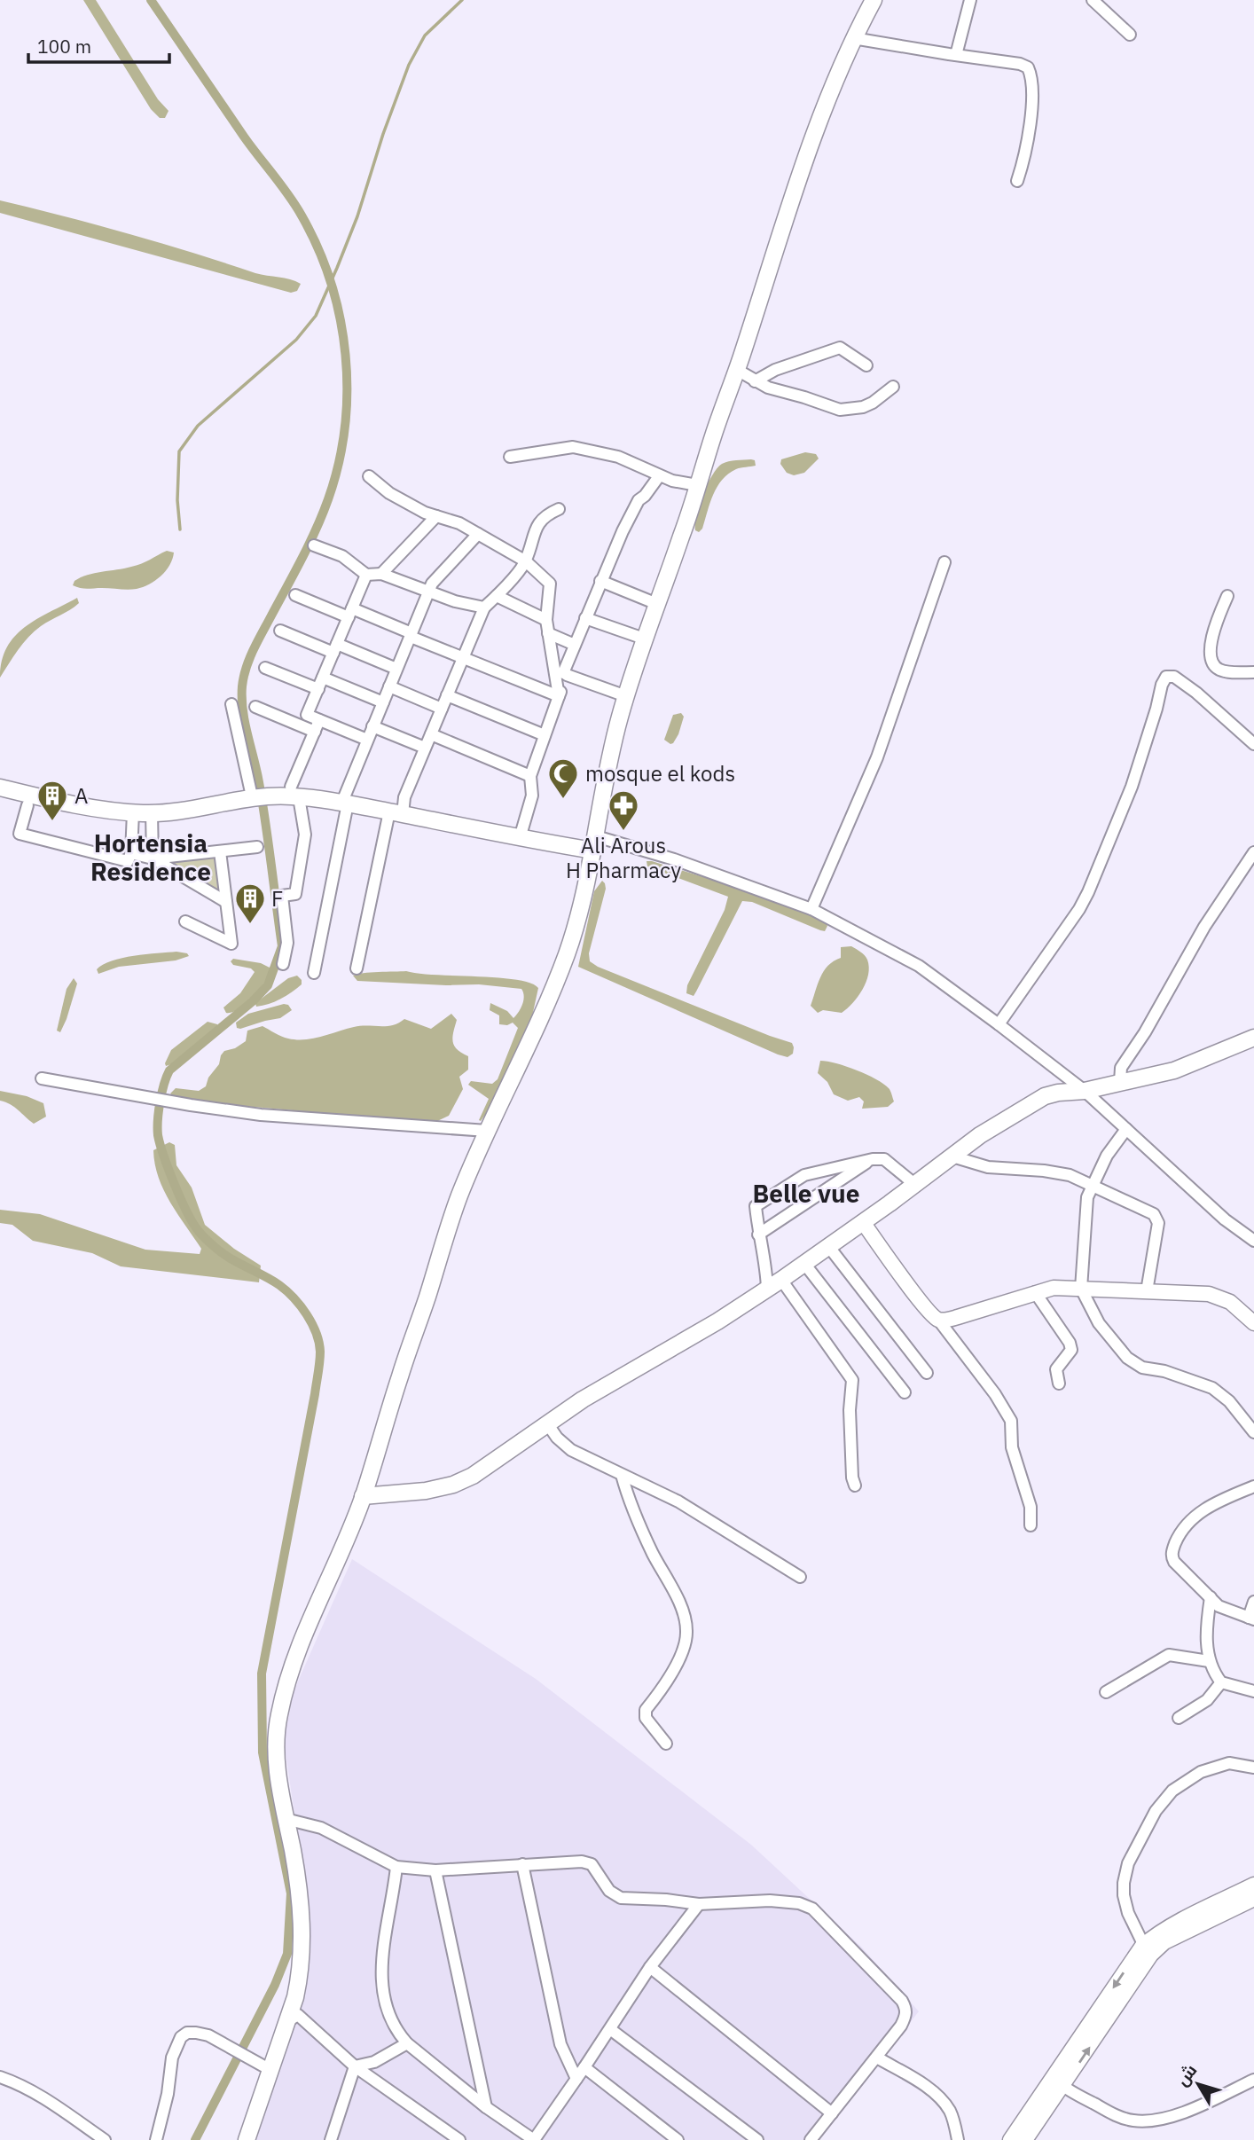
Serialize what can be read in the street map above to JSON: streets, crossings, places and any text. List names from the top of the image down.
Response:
{
  "districts": ["Hortensia Residence", "Belle vue"],
  "places": {
    "mosque": ["mosque el kods"],
    "building": ["A", "F"],
    "pharmacy": ["Ali Arous H Pharmacy"]
  },
  "scale_bar": "100 m",
  "north": "top left"
}
